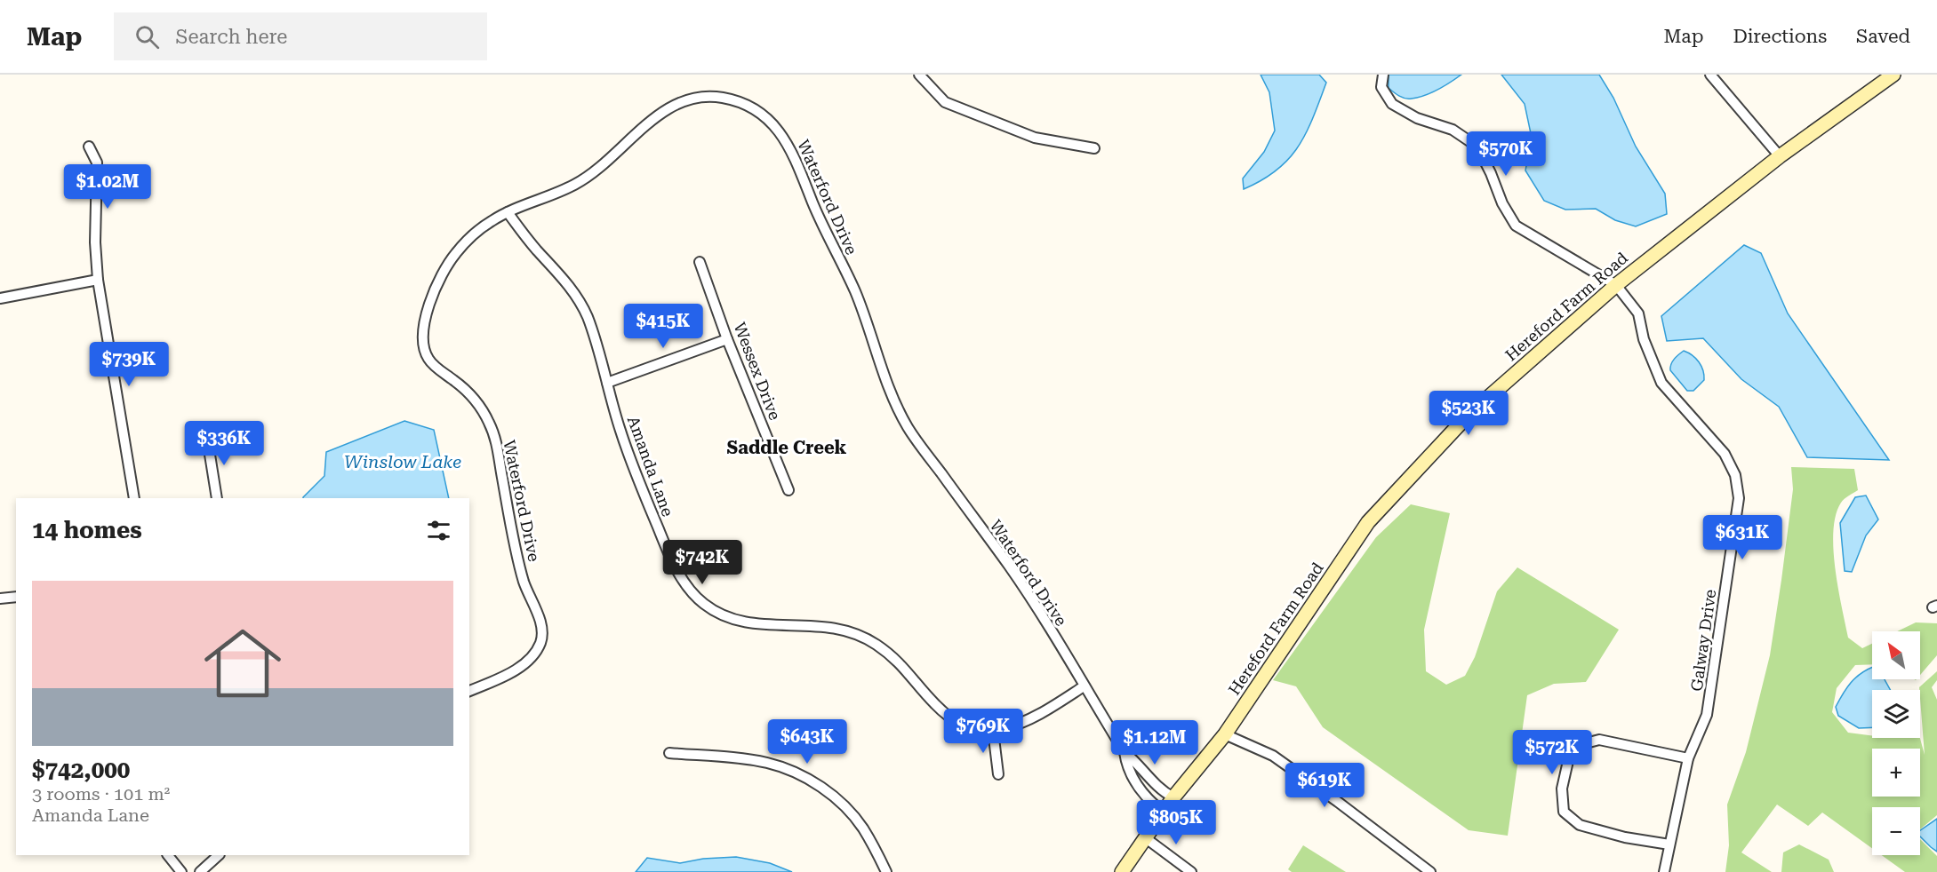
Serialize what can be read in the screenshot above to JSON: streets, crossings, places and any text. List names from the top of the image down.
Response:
{
  "streets": {
    "street": [
      "Waterford Drive",
      "Hereford Farm Road",
      "Wessex Drive",
      "Amanda Lane",
      "Galway Drive"
    ]
  },
  "crossings": [
    ["Waterford Drive", "Hereford Farm Road"],
    ["Waterford Drive", "Amanda Lane"],
    ["Hereford Farm Road", "Galway Drive"]
  ],
  "districts": ["Saddle Creek"],
  "water": ["Winslow Lake"],
  "north": "top left",
  "page": {
    "header": "Map",
    "search": "Search here",
    "nav": ["Map", "Directions", "Saved"],
    "price": [
      "$570K",
      "$1.02M",
      "$415K",
      "$739K",
      "$523K",
      "$336K",
      "$631K",
      "$742K",
      "$769K",
      "$643K",
      "$1.12M",
      "$572K",
      "$619K",
      "$805K"
    ],
    "heading": "14 homes",
    "list": [
      {
        "name": "$742,000",
        "note": "3 rooms · 101 m² · Amanda Lane"
      }
    ],
    "map_buttons": ["+", "−"]
  }
}
